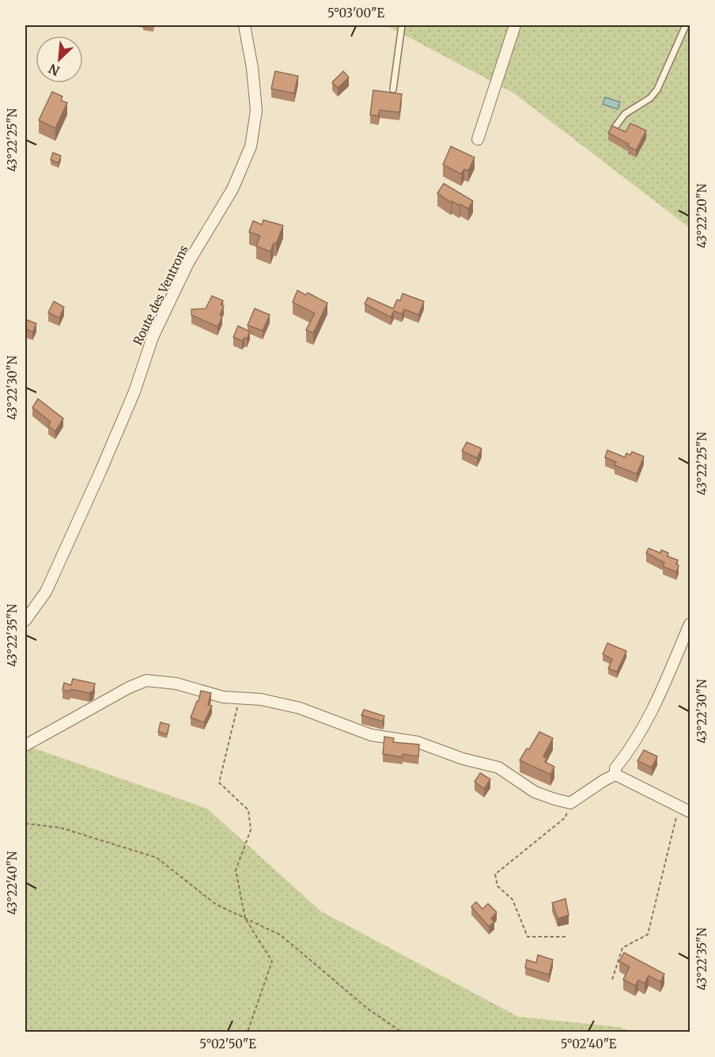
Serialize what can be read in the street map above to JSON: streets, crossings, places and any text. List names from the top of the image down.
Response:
{
  "streets": {
    "street": ["Route des Ventrons"]
  },
  "north": "bottom left",
  "coordinates": [
    "5°03'00\"E",
    "43°22'25\"N",
    "43°22'20\"N",
    "43°22'30\"N",
    "43°22'35\"N",
    "43°22'40\"N",
    "5°02'50\"E",
    "5°02'40\"E"
  ]
}
